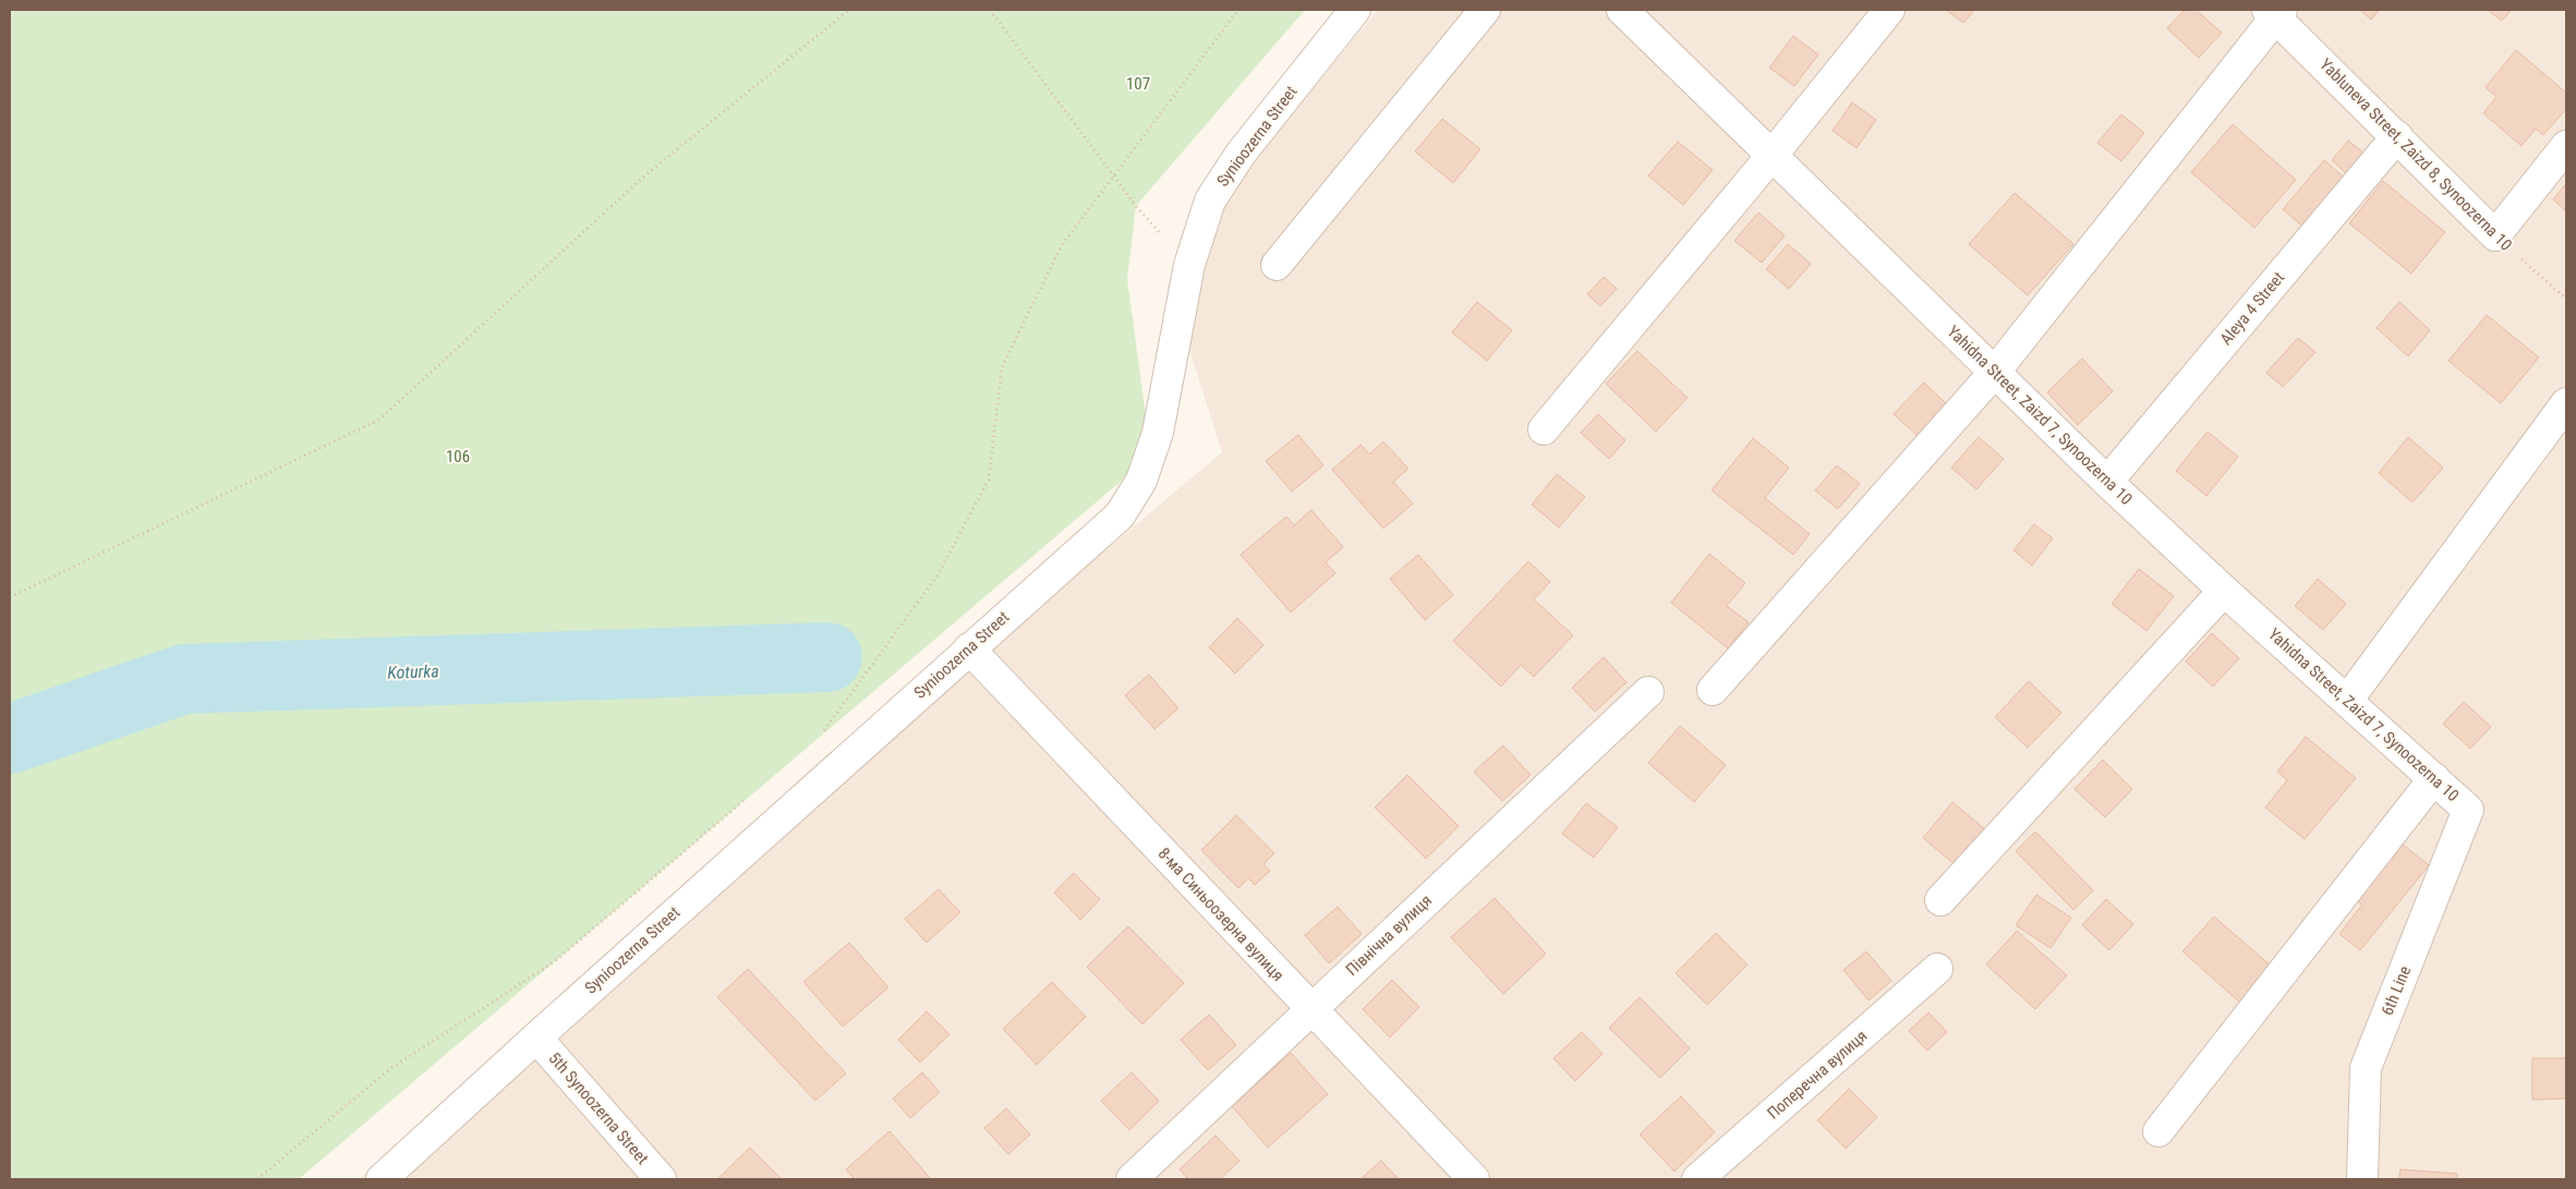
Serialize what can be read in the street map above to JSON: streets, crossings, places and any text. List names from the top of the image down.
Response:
{
  "streets": {
    "street": [
      "Synioozerna Street",
      "Yabluneva Street, Zaizd 8, Synoozerna 10",
      "Aleya 4 Street",
      "Yahidna Street, Zaizd 7, Synoozerna 10",
      "8-ма Синьоозерна вулиця",
      "Північна вулиця",
      "6th Line",
      "Поперечна вулиця",
      "5th Synoozerna Street"
    ]
  },
  "crossings": [
    ["Synioozerna Street", "8-ма Синьоозерна вулиця"],
    ["Synioozerna Street", "5th Synoozerna Street"],
    ["Yabluneva Street, Zaizd 8, Synoozerna 10", "Aleya 4 Street"],
    ["Aleya 4 Street", "Yahidna Street, Zaizd 7, Synoozerna 10"],
    ["Yahidna Street, Zaizd 7, Synoozerna 10", "6th Line"],
    ["8-ма Синьоозерна вулиця", "Північна вулиця"]
  ],
  "water": ["Koturka"],
  "parks": ["107", "106"]
}
